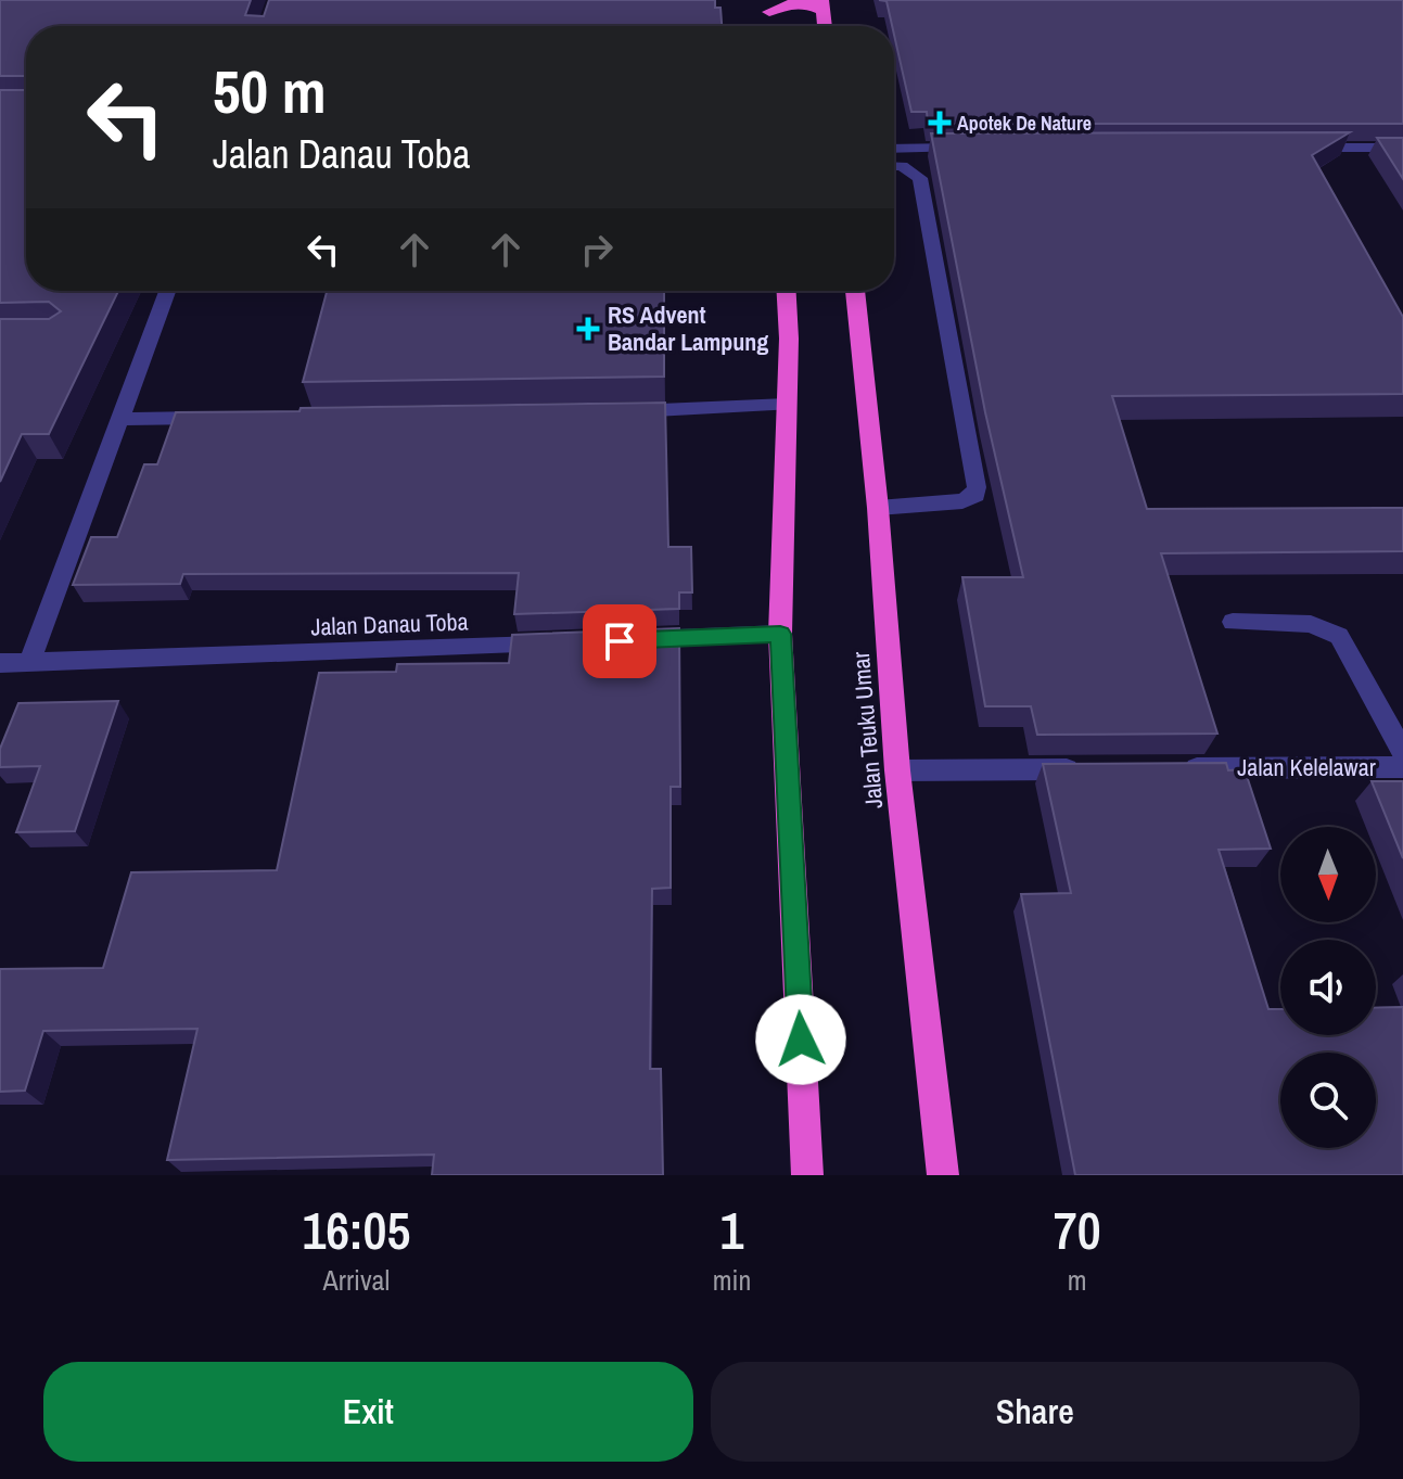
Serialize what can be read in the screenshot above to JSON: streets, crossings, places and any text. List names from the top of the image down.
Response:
{
  "streets": {
    "highway": ["Jalan Teuku Umar"],
    "street": ["Jalan Danau Toba", "Jalan Kelelawar"]
  },
  "places": {
    "health": ["Apotek De Nature", "RS Advent Bandar Lampung"]
  },
  "north": "bottom",
  "page": {
    "turn": ["50 m", "Jalan Danau Toba"],
    "eta": [
      "16:05",
      "Arrival",
      "1",
      "min",
      "70",
      "m"
    ],
    "buttons": ["Exit", "Share"]
  }
}
